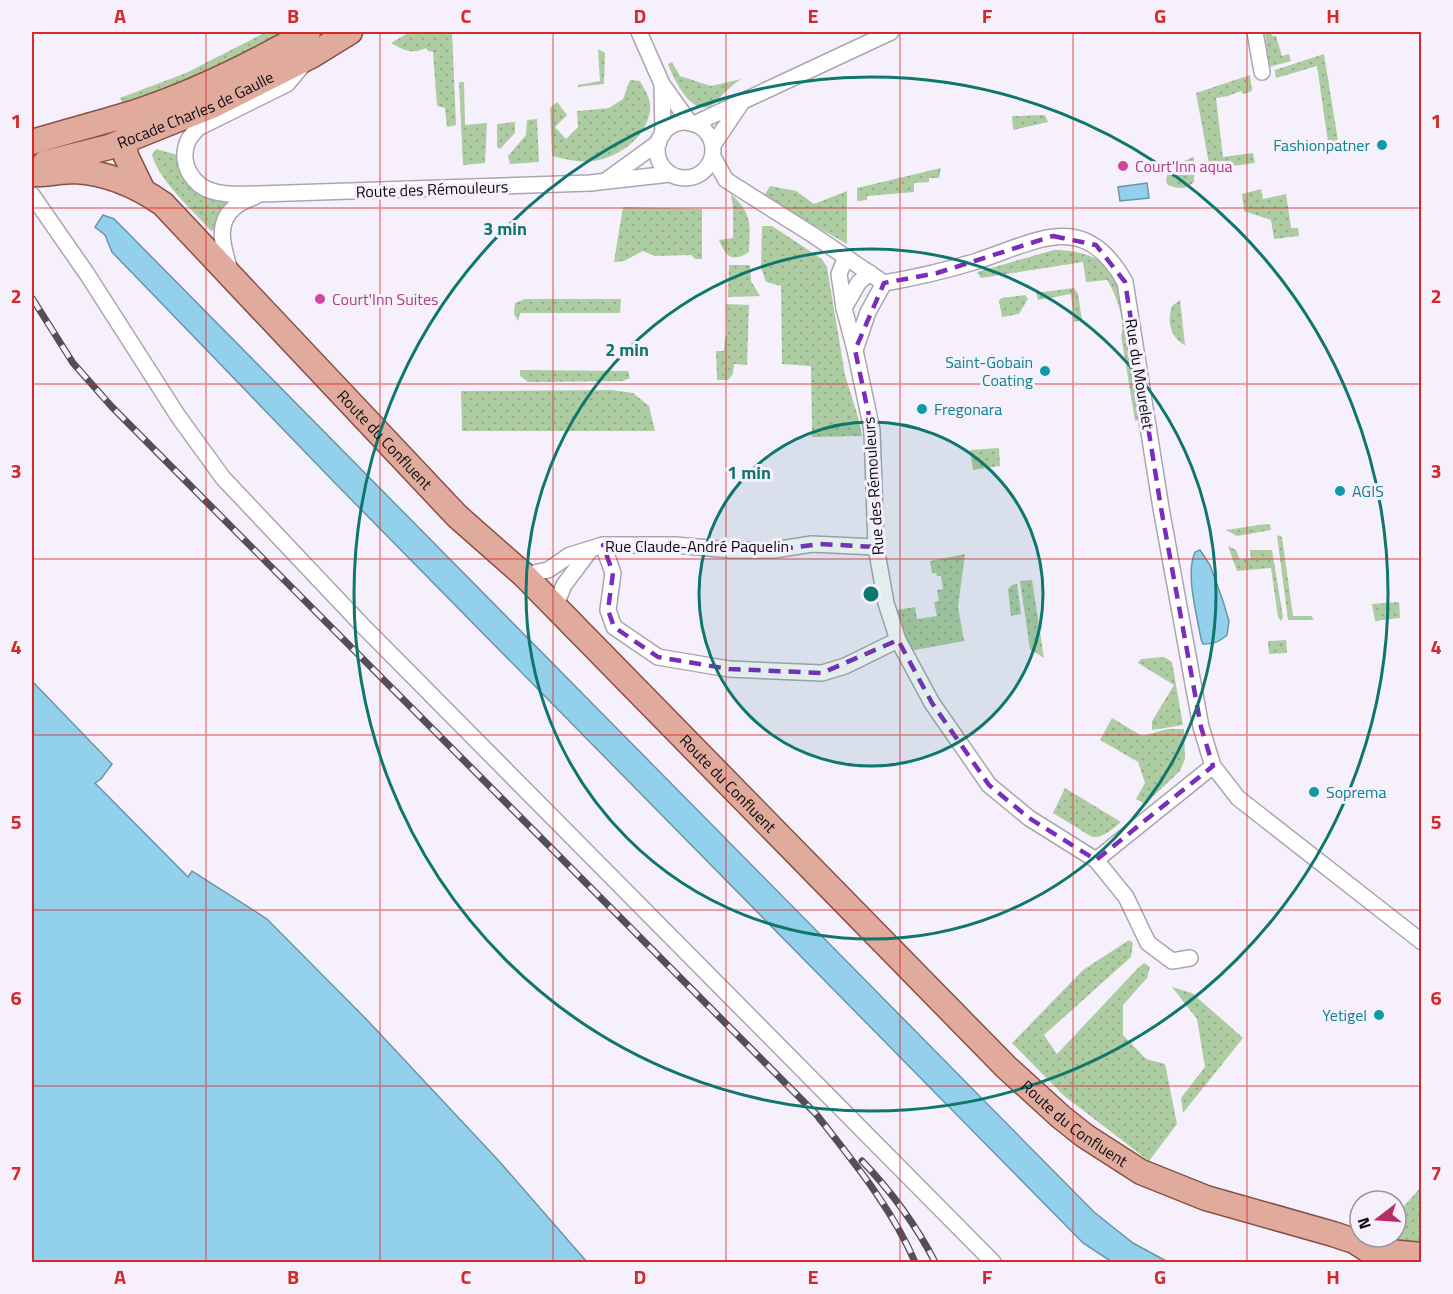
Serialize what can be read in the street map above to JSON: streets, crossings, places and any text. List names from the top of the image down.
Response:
{
  "streets": {
    "main road": ["Rocade Charles de Gaulle", "Route du Confluent"],
    "street": [
      "Route des Rémouleurs",
      "Rue du Mourelet",
      "Rue des Rémouleurs",
      "Rue Claude-André Paquelin"
    ]
  },
  "crossings": [
    ["Rocade Charles de Gaulle", "Route des Rémouleurs"],
    ["Route du Confluent", "Rue Claude-André Paquelin"],
    ["Rue des Rémouleurs", "Rue Claude-André Paquelin"]
  ],
  "places": [
    "Fashionpatner",
    "Court'Inn aqua",
    "Court'Inn Suites",
    "Saint-Gobain Coating",
    "Fregonara",
    "AGIS",
    "Soprema",
    "Yetigel"
  ],
  "north": "left",
  "grid": {
    "columns": [
      "A",
      "B",
      "C",
      "D",
      "E",
      "F",
      "G",
      "H"
    ],
    "rows": [
      "1",
      "2",
      "3",
      "4",
      "5",
      "6",
      "7"
    ]
  },
  "rings": ["3 min", "2 min", "1 min"]
}
